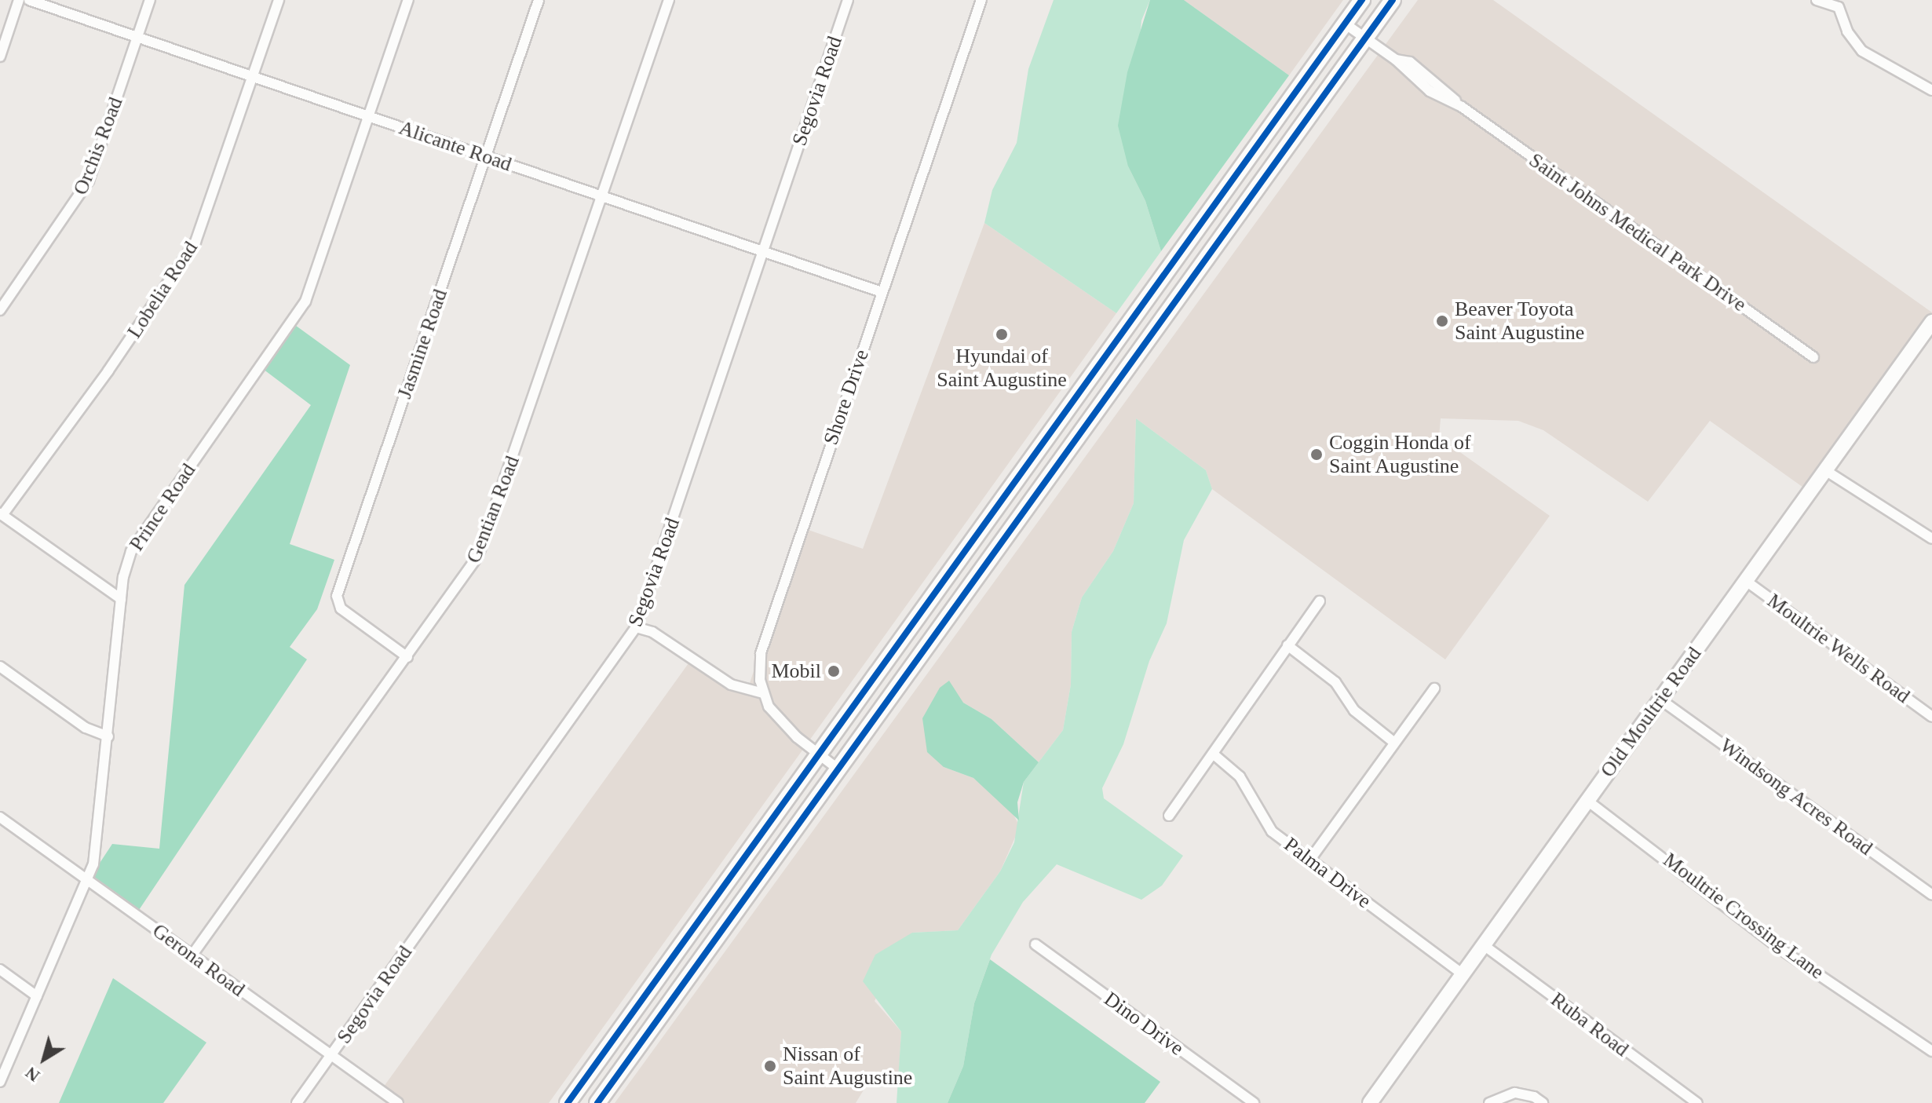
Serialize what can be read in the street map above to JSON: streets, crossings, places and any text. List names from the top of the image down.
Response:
{
  "streets": {
    "main road": ["Old Moultrie Road"],
    "street": [
      "Segovia Road",
      "Orchis Road",
      "Alicante Road",
      "Saint Johns Medical Park Drive",
      "Lobelia Road",
      "Jasmine Road",
      "Shore Drive",
      "Prince Road",
      "Gentian Road",
      "Moultrie Wells Road",
      "Windsong Acres Road",
      "Palma Drive",
      "Moultrie Crossing Lane",
      "Gerona Road",
      "Dino Drive",
      "Ruba Road"
    ]
  },
  "crossings": [
    ["Segovia Road", "Alicante Road"],
    ["Segovia Road", "Gerona Road"],
    ["Orchis Road", "Alicante Road"],
    ["Alicante Road", "Lobelia Road"],
    ["Alicante Road", "Jasmine Road"],
    ["Alicante Road", "Shore Drive"],
    ["Alicante Road", "Prince Road"],
    ["Alicante Road", "Gentian Road"],
    ["Jasmine Road", "Gentian Road"],
    ["Prince Road", "Gerona Road"],
    ["Gentian Road", "Gerona Road"],
    ["Moultrie Wells Road", "Old Moultrie Road"],
    ["Old Moultrie Road", "Windsong Acres Road"],
    ["Old Moultrie Road", "Palma Drive"],
    ["Old Moultrie Road", "Moultrie Crossing Lane"],
    ["Old Moultrie Road", "Ruba Road"]
  ],
  "places": [
    "Beaver Toyota Saint Augustine",
    "Hyundai of Saint Augustine",
    "Coggin Honda of Saint Augustine",
    "Mobil",
    "Nissan of Saint Augustine"
  ],
  "north": "bottom left"
}
